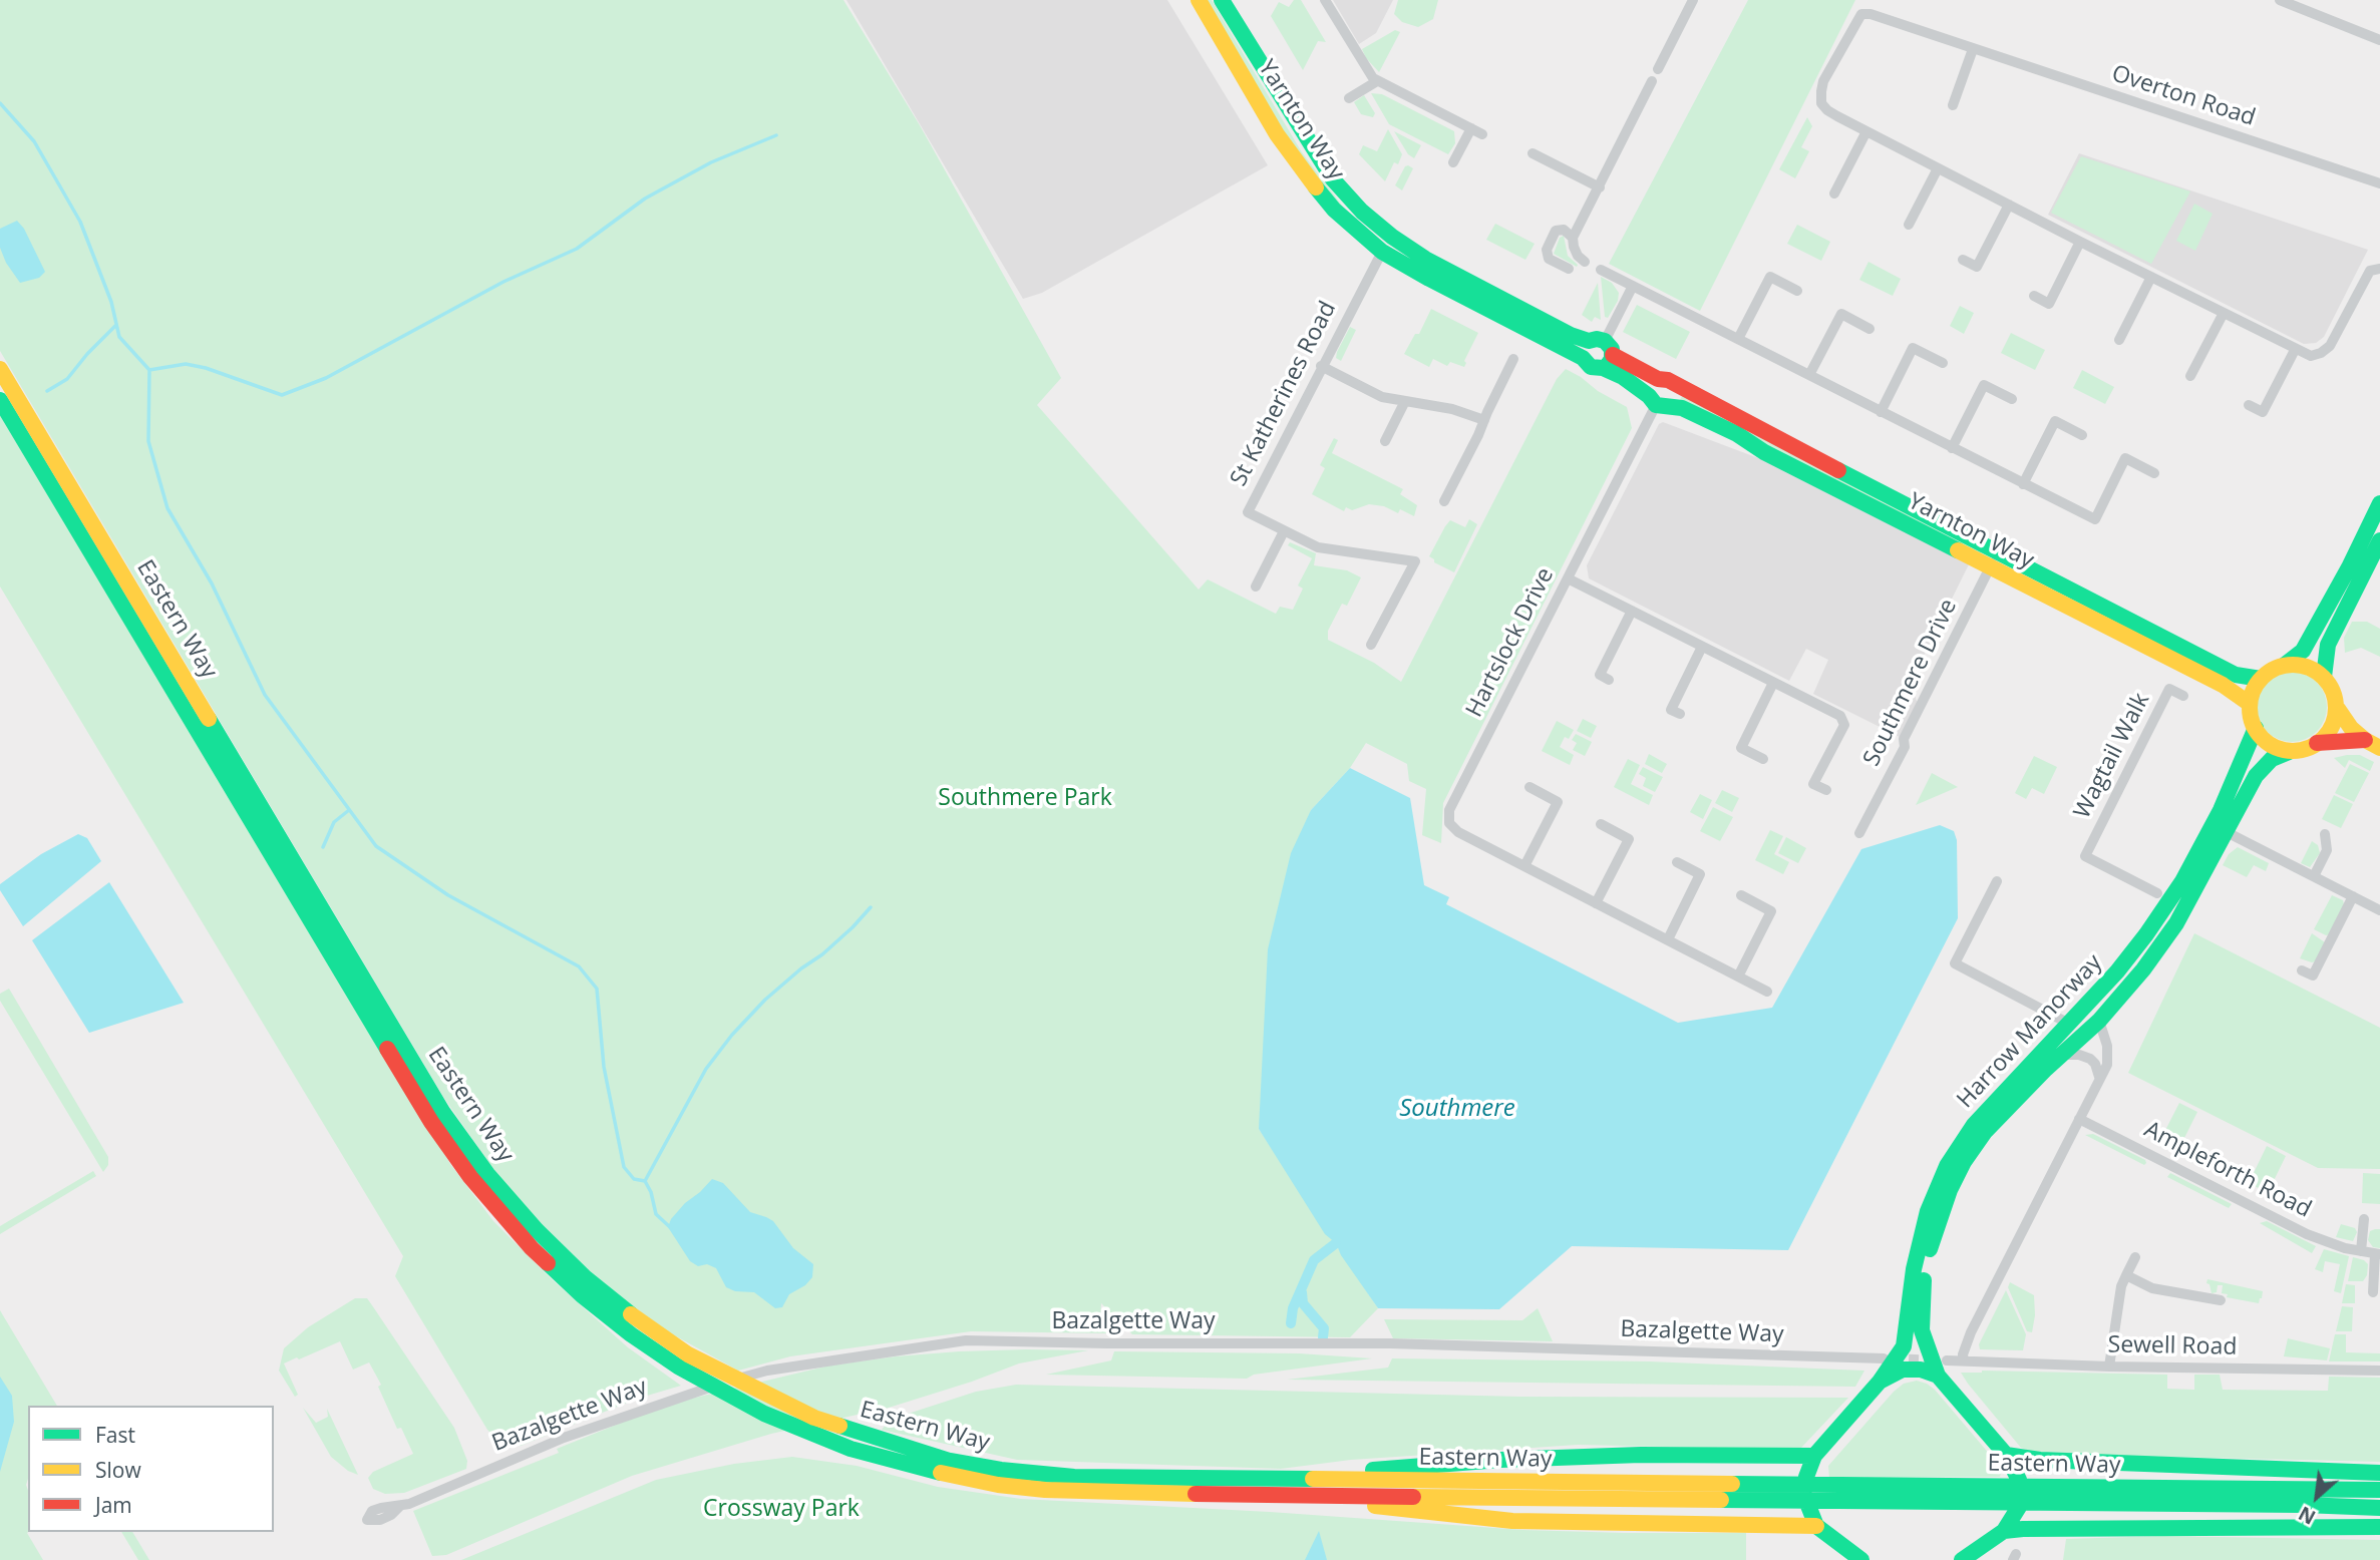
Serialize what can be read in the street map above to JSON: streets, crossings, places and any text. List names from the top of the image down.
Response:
{
  "streets": {
    "main road": ["Yarnton Way", "Eastern Way", "Harrow Manorway"],
    "street": [
      "Overton Road",
      "St Katherines Road",
      "Hartslock Drive",
      "Southmere Drive",
      "Wagtail Walk",
      "Ampleforth Road",
      "Bazalgette Way",
      "Sewell Road"
    ]
  },
  "crossings": [
    ["Yarnton Way", "St Katherines Road"],
    ["Yarnton Way", "Hartslock Drive"],
    ["Yarnton Way", "Southmere Drive"],
    ["Yarnton Way", "Harrow Manorway"],
    ["Harrow Manorway", "Ampleforth Road"],
    ["Harrow Manorway", "Sewell Road"]
  ],
  "water": ["Southmere"],
  "parks": ["Southmere Park", "Crossway Park"],
  "legend": ["Fast", "Slow", "Jam"],
  "north": "bottom left"
}
